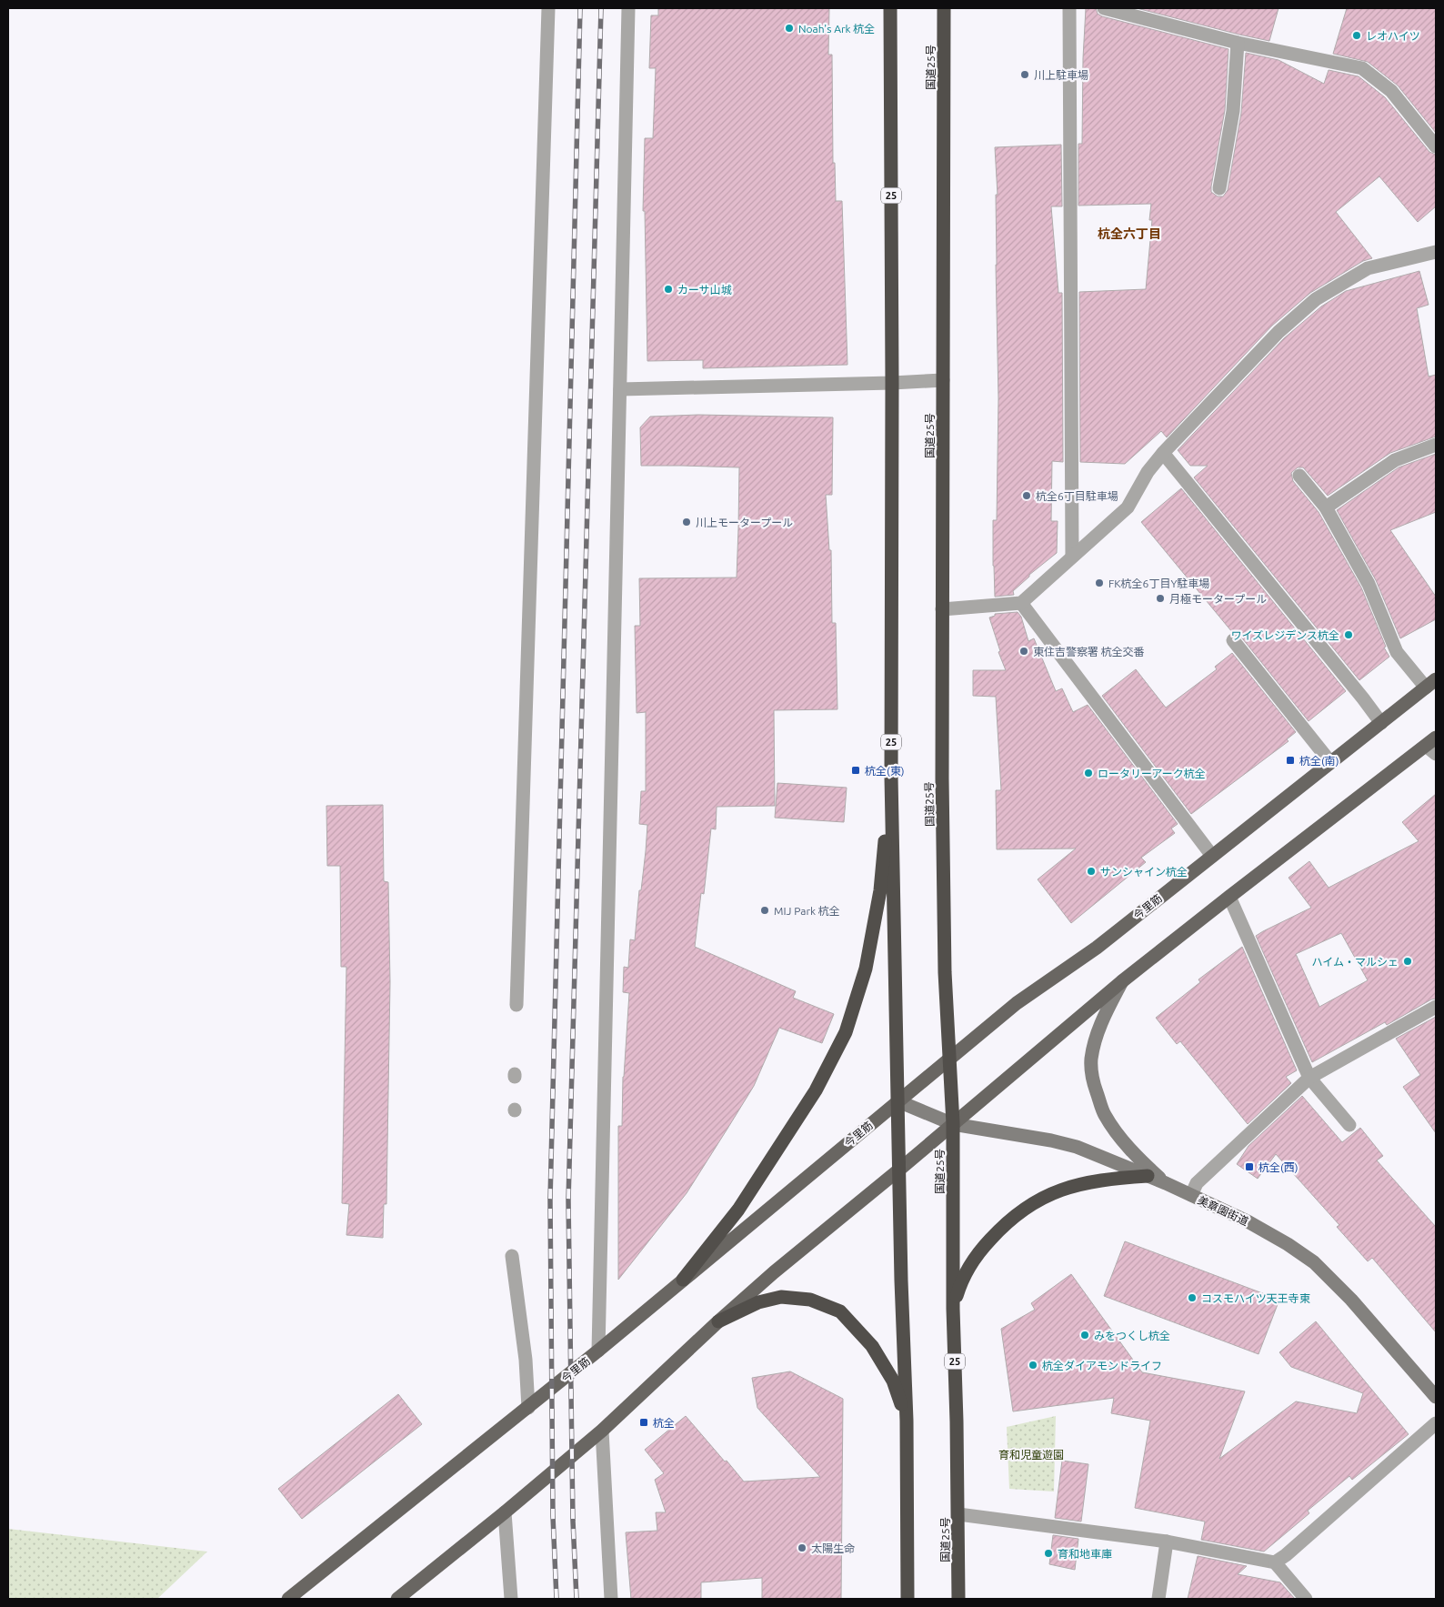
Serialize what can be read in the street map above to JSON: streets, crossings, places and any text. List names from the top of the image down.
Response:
{
  "streets": {
    "highway": ["国道25号", "25"],
    "main road": ["今里筋"],
    "street": ["美章園街道"]
  },
  "crossings": [
    ["国道25号", "今里筋"],
    ["国道25号", "美章園街道"],
    ["25", "今里筋"],
    ["25", "美章園街道"],
    ["今里筋", "美章園街道"]
  ],
  "districts": ["杭全六丁目"],
  "parks": ["育和児童遊園"],
  "places": {
    "other": [
      "Noah's Ark 杭全",
      "レオハイツ",
      "川上駐車場",
      "カーサ山城",
      "杭全6丁目駐車場",
      "川上モータープール",
      "FK杭全6丁目Y駐車場",
      "月極モータープール",
      "ワイズレジデンス杭全",
      "東住吉警察署 杭全交番",
      "ロータリーアーク杭全",
      "サンシャイン杭全",
      "MIJ Park 杭全",
      "ハイム・マルシェ",
      "コスモハイツ天王寺東",
      "みをつくし杭全",
      "杭全ダイアモンドライフ",
      "太陽生命",
      "育和地車庫"
    ],
    "transit": [
      "杭全(南)",
      "杭全(東)",
      "杭全(西)",
      "杭全"
    ]
  }
}
